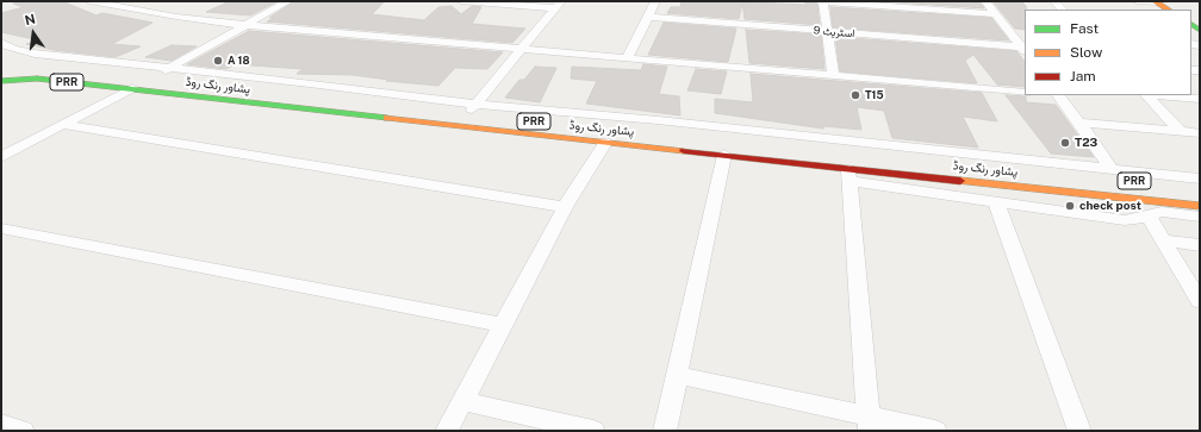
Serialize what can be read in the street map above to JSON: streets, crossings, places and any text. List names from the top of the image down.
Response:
{
  "streets": {
    "main road": ["PRR", "پشاور رنگ روڈ"],
    "street": ["اسٹریٹ 9"]
  },
  "places": [
    "A 18",
    "T15",
    "T23",
    "check post"
  ],
  "legend": ["Fast", "Slow", "Jam"],
  "north": "top"
}
